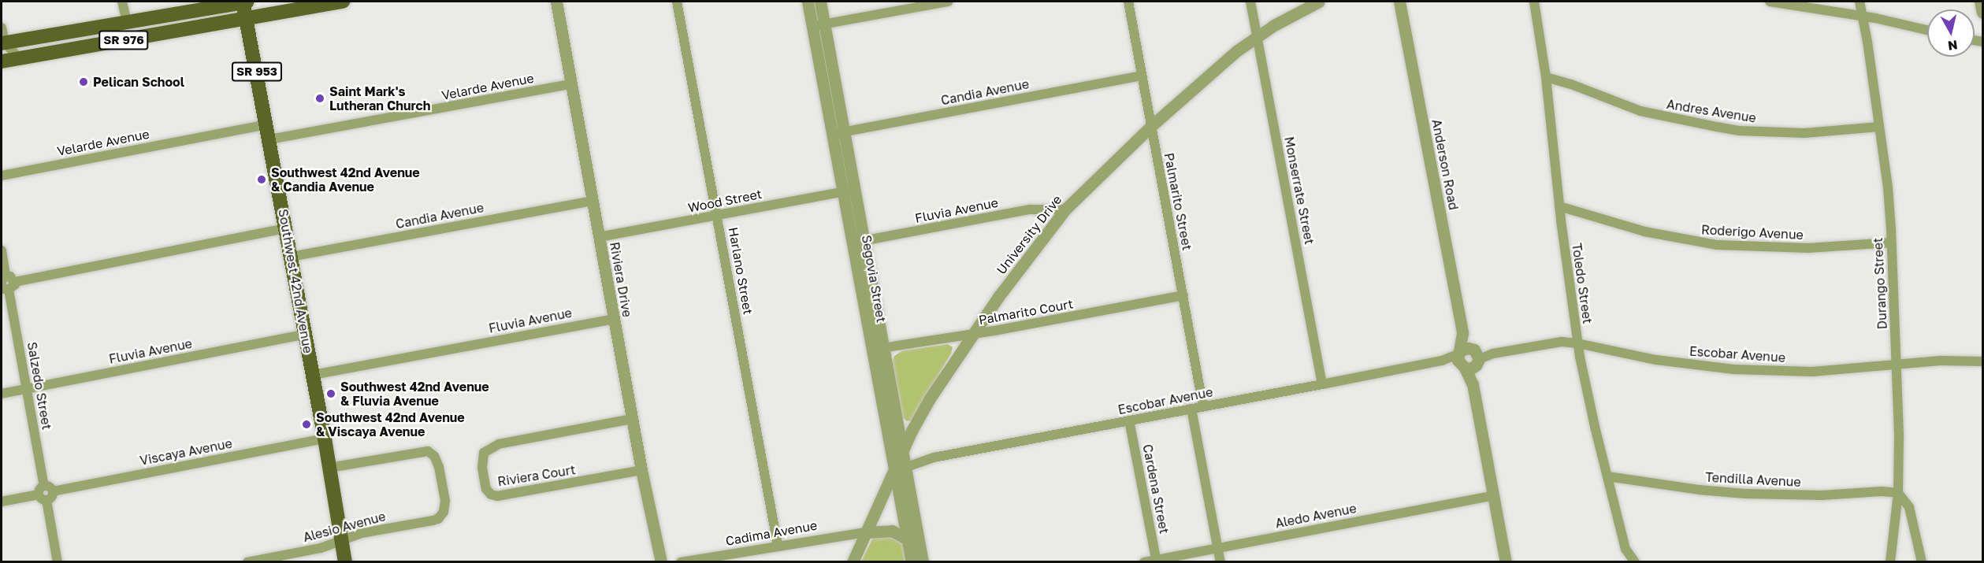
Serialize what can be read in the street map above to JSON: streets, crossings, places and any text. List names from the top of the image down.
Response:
{
  "streets": {
    "main road": ["SR 976", "SR 953", "Southwest 42nd Avenue"],
    "street": [
      "Velarde Avenue",
      "Candia Avenue",
      "Andres Avenue",
      "Anderson Road",
      "Monserrate Street",
      "Wood Street",
      "Palmarito Street",
      "Fluvia Avenue",
      "Roderigo Avenue",
      "University Drive",
      "Harlano Street",
      "Segovia Street",
      "Riviera Drive",
      "Toledo Street",
      "Durango Street",
      "Palmarito Court",
      "Escobar Avenue",
      "Salzedo Street",
      "Viscaya Avenue",
      "Riviera Court",
      "Tendilla Avenue",
      "Cardena Street",
      "Aledo Avenue",
      "Alesio Avenue",
      "Cadima Avenue"
    ]
  },
  "crossings": [
    ["SR 976", "Southwest 42nd Avenue"],
    ["Velarde Avenue", "Riviera Drive"],
    ["Velarde Avenue", "Southwest 42nd Avenue"],
    ["Candia Avenue", "Palmarito Street"],
    ["Candia Avenue", "Segovia Street"],
    ["Candia Avenue", "Riviera Drive"],
    ["Candia Avenue", "Southwest 42nd Avenue"],
    ["Andres Avenue", "Toledo Street"],
    ["Andres Avenue", "Durango Street"],
    ["Anderson Road", "Escobar Avenue"],
    ["Monserrate Street", "University Drive"],
    ["Monserrate Street", "Escobar Avenue"],
    ["Wood Street", "Harlano Street"],
    ["Wood Street", "Segovia Street"],
    ["Wood Street", "Riviera Drive"],
    ["Palmarito Street", "University Drive"],
    ["Palmarito Street", "Palmarito Court"],
    ["Palmarito Street", "Escobar Avenue"],
    ["Fluvia Avenue", "University Drive"],
    ["Fluvia Avenue", "Segovia Street"],
    ["Fluvia Avenue", "Riviera Drive"],
    ["Fluvia Avenue", "Southwest 42nd Avenue"],
    ["Fluvia Avenue", "Salzedo Street"],
    ["Roderigo Avenue", "Toledo Street"],
    ["Roderigo Avenue", "Durango Street"],
    ["University Drive", "Segovia Street"],
    ["University Drive", "Palmarito Court"],
    ["University Drive", "Escobar Avenue"],
    ["University Drive", "Cadima Avenue"],
    ["Harlano Street", "Cadima Avenue"],
    ["Segovia Street", "Palmarito Court"],
    ["Segovia Street", "Escobar Avenue"],
    ["Riviera Drive", "Riviera Court"],
    ["Southwest 42nd Avenue", "Viscaya Avenue"],
    ["Southwest 42nd Avenue", "Alesio Avenue"],
    ["Toledo Street", "Escobar Avenue"],
    ["Toledo Street", "Tendilla Avenue"],
    ["Durango Street", "Escobar Avenue"],
    ["Durango Street", "Tendilla Avenue"],
    ["Escobar Avenue", "Cardena Street"],
    ["Salzedo Street", "Viscaya Avenue"],
    ["Cardena Street", "Aledo Avenue"]
  ],
  "places": [
    "Pelican School",
    "Saint Mark's Lutheran Church",
    "Southwest 42nd Avenue & Candia Avenue",
    "Southwest 42nd Avenue & Fluvia Avenue",
    "Southwest 42nd Avenue & Viscaya Avenue"
  ],
  "north": "bottom"
}
